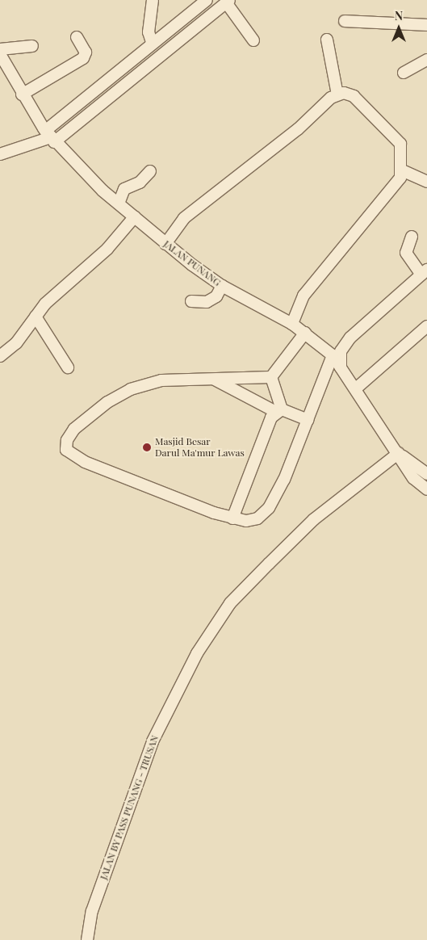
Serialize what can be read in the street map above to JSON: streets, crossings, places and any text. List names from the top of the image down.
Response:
{
  "streets": {
    "street": ["JALAN PUNANG", "JALAN BY PASS PUNANG - TRUSAN"]
  },
  "crossings": [
    ["JALAN PUNANG", "JALAN BY PASS PUNANG - TRUSAN"]
  ],
  "places": ["Masjid Besar Darul Ma'mur Lawas"],
  "north": "top"
}
